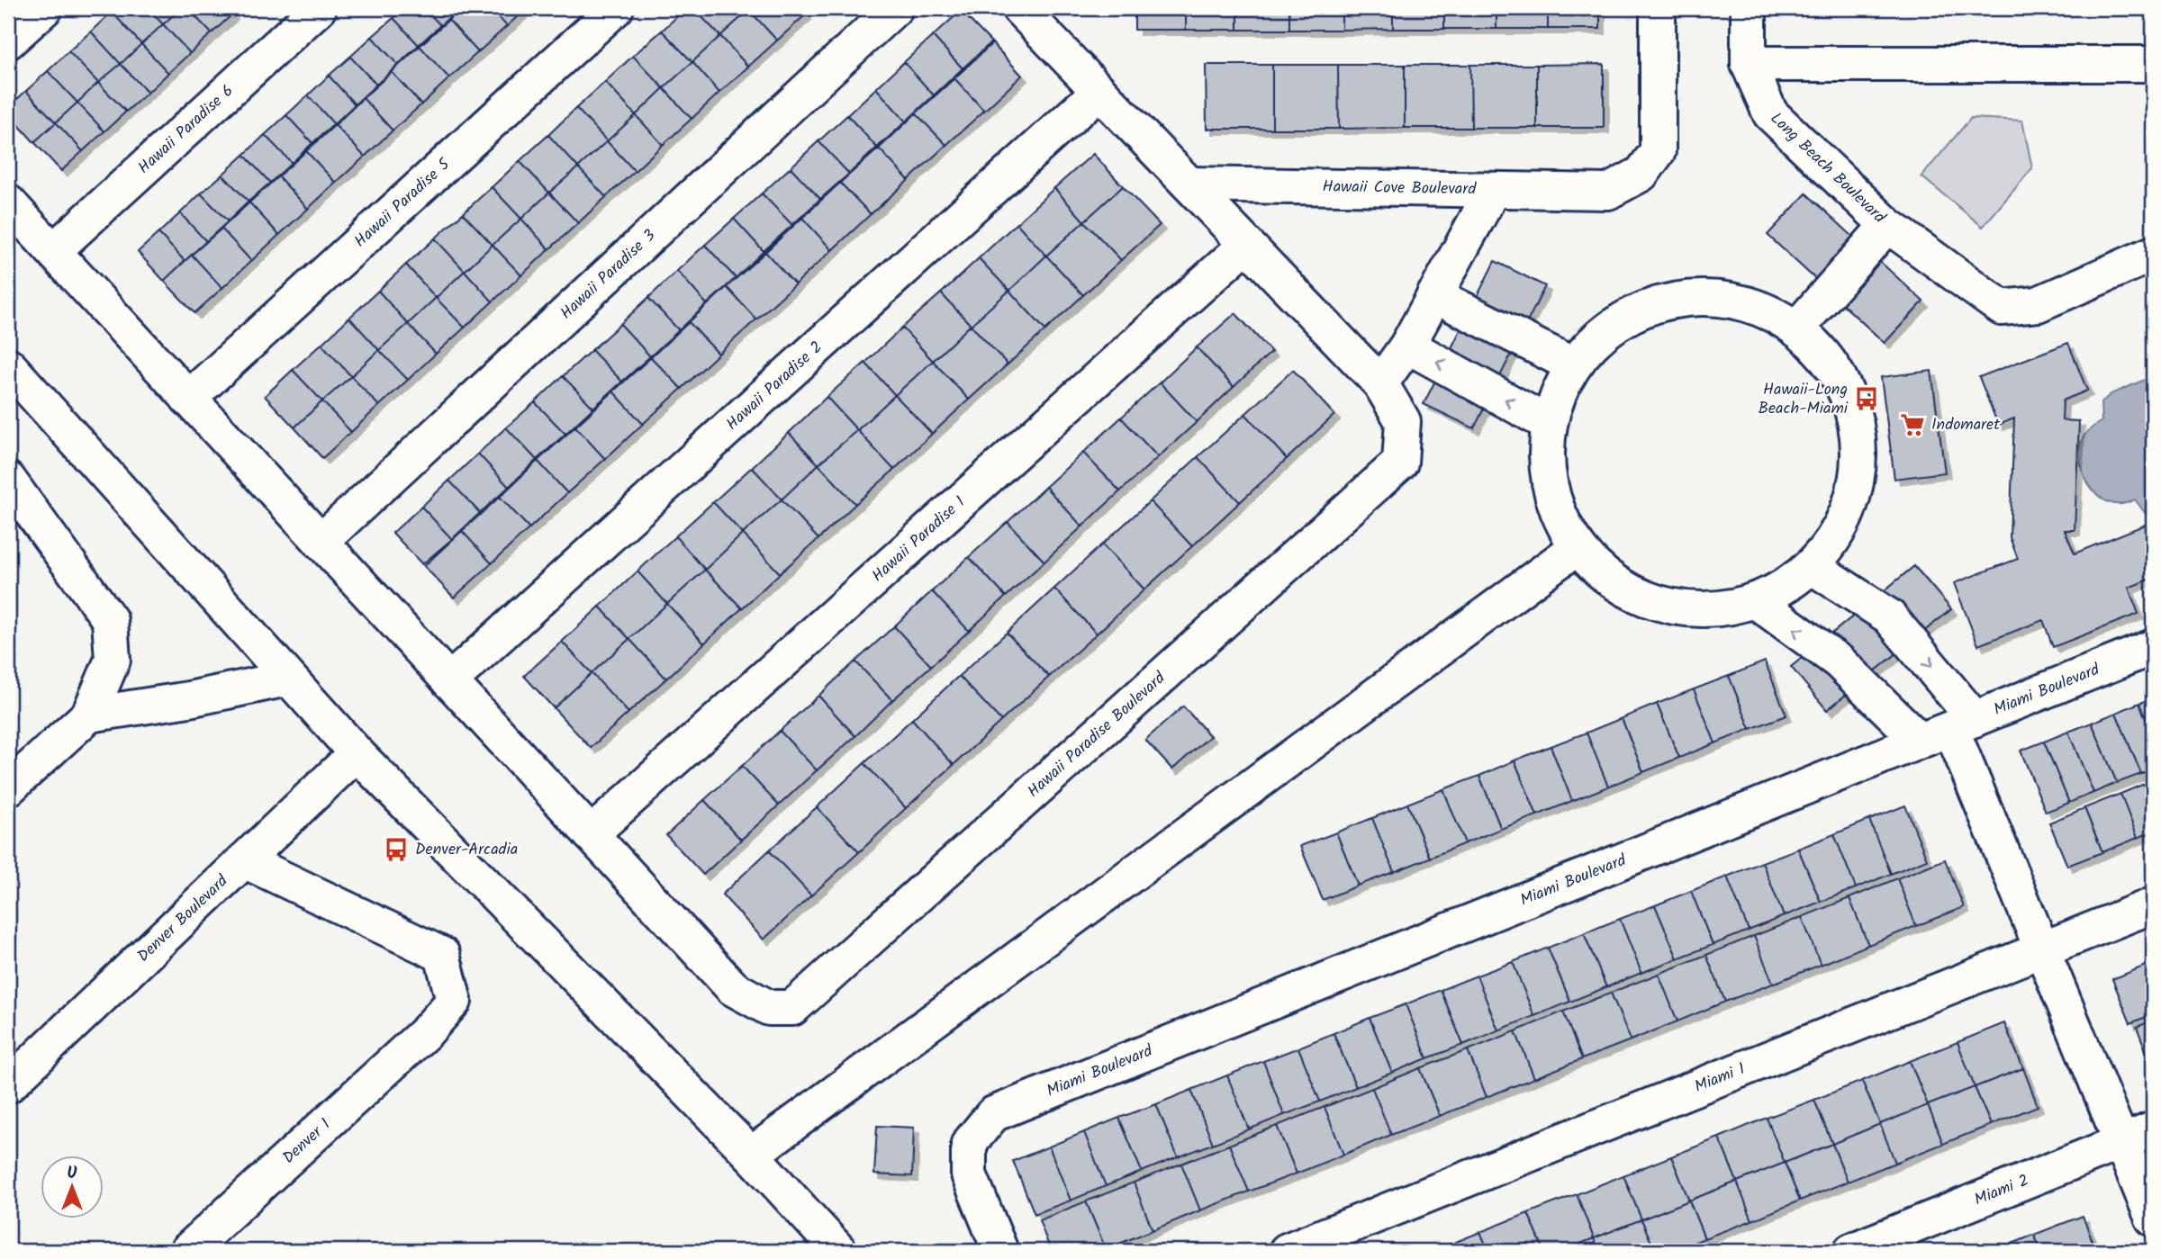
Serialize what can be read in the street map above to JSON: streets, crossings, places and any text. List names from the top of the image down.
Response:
{
  "streets": {
    "street": [
      "Hawaii Paradise 6",
      "Long Beach Boulevard",
      "Hawaii Cove Boulevard",
      "Hawaii Paradise 5",
      "Hawaii Paradise 3",
      "Hawaii Paradise 2",
      "Hawaii Paradise 1",
      "Miami Boulevard",
      "Hawaii Paradise Boulevard",
      "Denver Boulevard",
      "Miami 1",
      "Denver 1",
      "Miami 2"
    ]
  },
  "crossings": [
    ["Hawaii Paradise 1", "Hawaii Paradise Boulevard"],
    ["Denver Boulevard", "Denver 1"]
  ],
  "places": {
    "bus stop": ["Hawaii-Long Beach-Miami", "Denver-Arcadia"],
    "supermarket": ["Indomaret"]
  },
  "north": "top"
}
